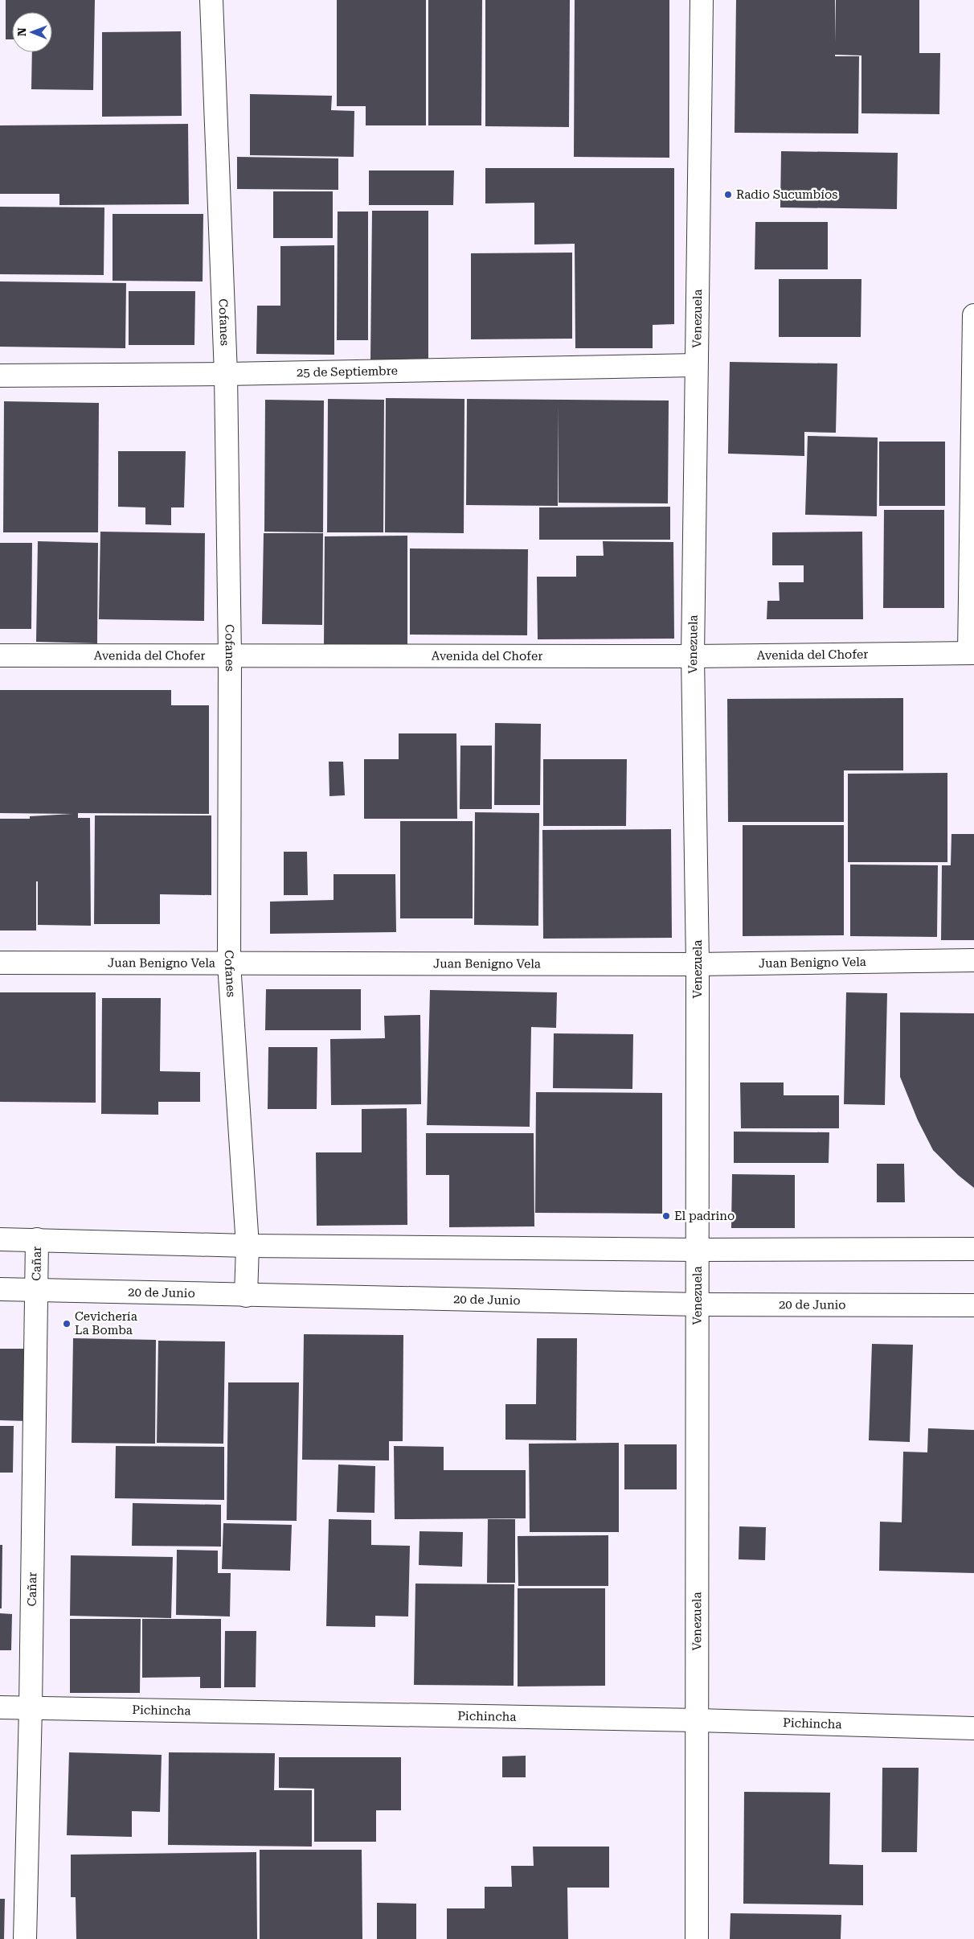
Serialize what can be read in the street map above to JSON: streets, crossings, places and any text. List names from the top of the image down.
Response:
{
  "streets": {
    "street": [
      "Venezuela",
      "Cofanes",
      "25 de Septiembre",
      "Avenida del Chofer",
      "Juan Benigno Vela",
      "Cañar",
      "20 de Junio",
      "Pichincha"
    ]
  },
  "crossings": [
    ["Venezuela", "25 de Septiembre"],
    ["Venezuela", "Avenida del Chofer"],
    ["Venezuela", "Juan Benigno Vela"],
    ["Venezuela", "20 de Junio"],
    ["Venezuela", "Pichincha"],
    ["Cofanes", "25 de Septiembre"],
    ["Cofanes", "Avenida del Chofer"],
    ["Cofanes", "Juan Benigno Vela"],
    ["Cofanes", "20 de Junio"],
    ["Cañar", "20 de Junio"],
    ["Cañar", "Pichincha"]
  ],
  "places": ["Radio Sucumbíos", "El padrino", "Cevichería La Bomba"],
  "north": "left"
}
